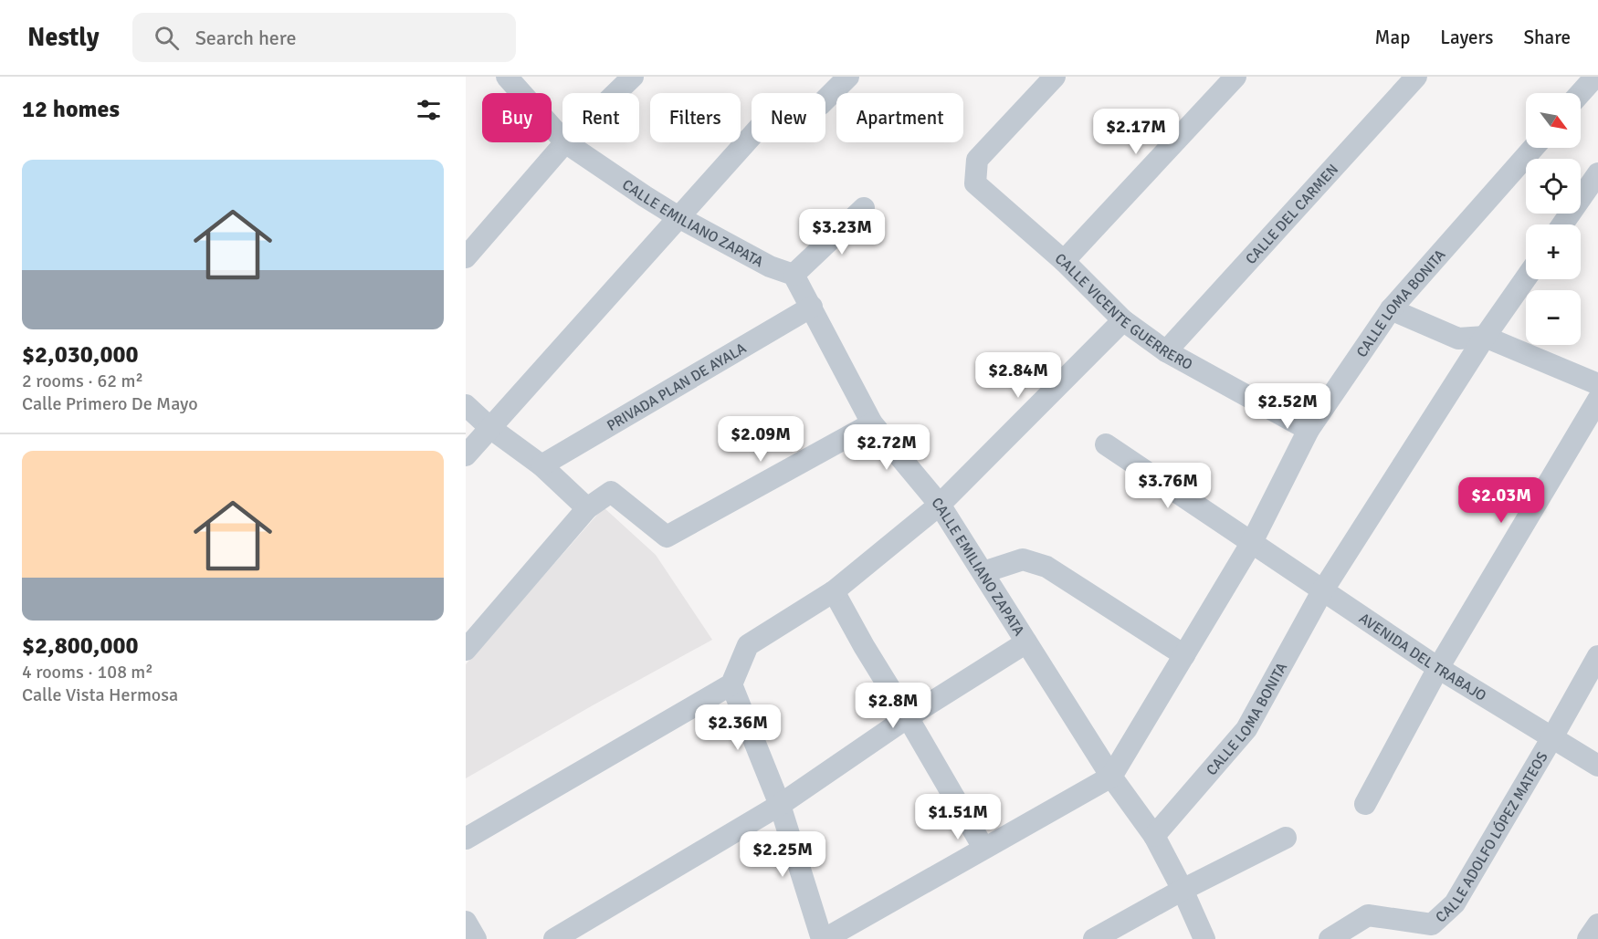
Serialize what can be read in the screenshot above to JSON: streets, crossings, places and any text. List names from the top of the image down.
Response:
{
  "streets": {
    "street": [
      "CALLE DEL CARMEN",
      "CALLE EMILIANO ZAPATA",
      "CALLE LOMA BONITA",
      "CALLE VICENTE GUERRERO",
      "PRIVADA PLAN DE AYALA",
      "AVENIDA DEL TRABAJO",
      "CALLE ADOLFO LÓPEZ MATEOS"
    ]
  },
  "crossings": [
    ["CALLE DEL CARMEN", "CALLE VICENTE GUERRERO"],
    ["CALLE EMILIANO ZAPATA", "CALLE LOMA BONITA"],
    ["CALLE EMILIANO ZAPATA", "PRIVADA PLAN DE AYALA"],
    ["CALLE LOMA BONITA", "CALLE VICENTE GUERRERO"],
    ["CALLE LOMA BONITA", "AVENIDA DEL TRABAJO"],
    ["AVENIDA DEL TRABAJO", "CALLE ADOLFO LÓPEZ MATEOS"]
  ],
  "north": "bottom right",
  "page": {
    "header": "Nestly",
    "search": "Search here",
    "nav": ["Map", "Layers", "Share"],
    "heading": "12 homes",
    "map_buttons": ["+", "−"],
    "chip": [
      "Buy",
      "Rent",
      "Filters",
      "New",
      "Apartment"
    ],
    "price": [
      "$2.17M",
      "$3.23M",
      "$2.84M",
      "$2.52M",
      "$2.09M",
      "$2.72M",
      "$3.76M",
      "$2.03M",
      "$2.8M",
      "$2.36M",
      "$1.51M",
      "$2.25M"
    ],
    "list": [
      {
        "name": "$2,030,000",
        "note": "2 rooms · 62 m² · Calle Primero De Mayo"
      },
      {
        "name": "$2,800,000",
        "note": "4 rooms · 108 m² · Calle Vista Hermosa"
      }
    ]
  }
}
